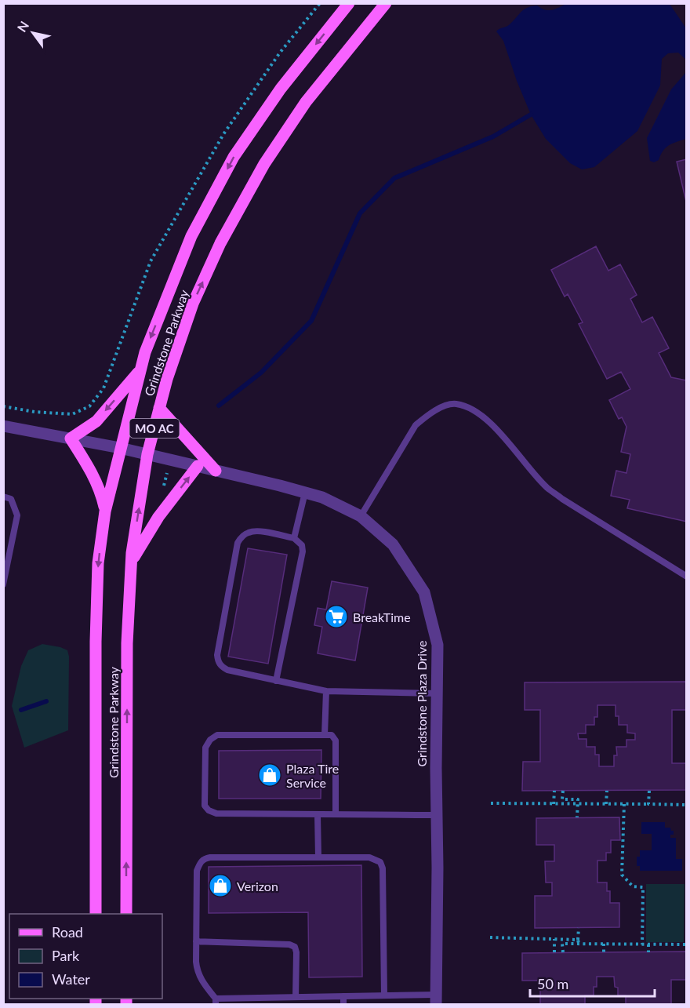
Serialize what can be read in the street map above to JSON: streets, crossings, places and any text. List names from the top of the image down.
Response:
{
  "streets": {
    "main road": ["Grindstone Parkway", "MO AC"],
    "street": ["Grindstone Plaza Drive"]
  },
  "crossings": [
    ["Grindstone Parkway", "Grindstone Plaza Drive"]
  ],
  "places": {
    "supermarket": ["BreakTime"],
    "shop": ["Plaza Tire Service", "Verizon"]
  },
  "legend": ["Road", "Park", "Water"],
  "scale_bar": "50 m",
  "north": "top left"
}
